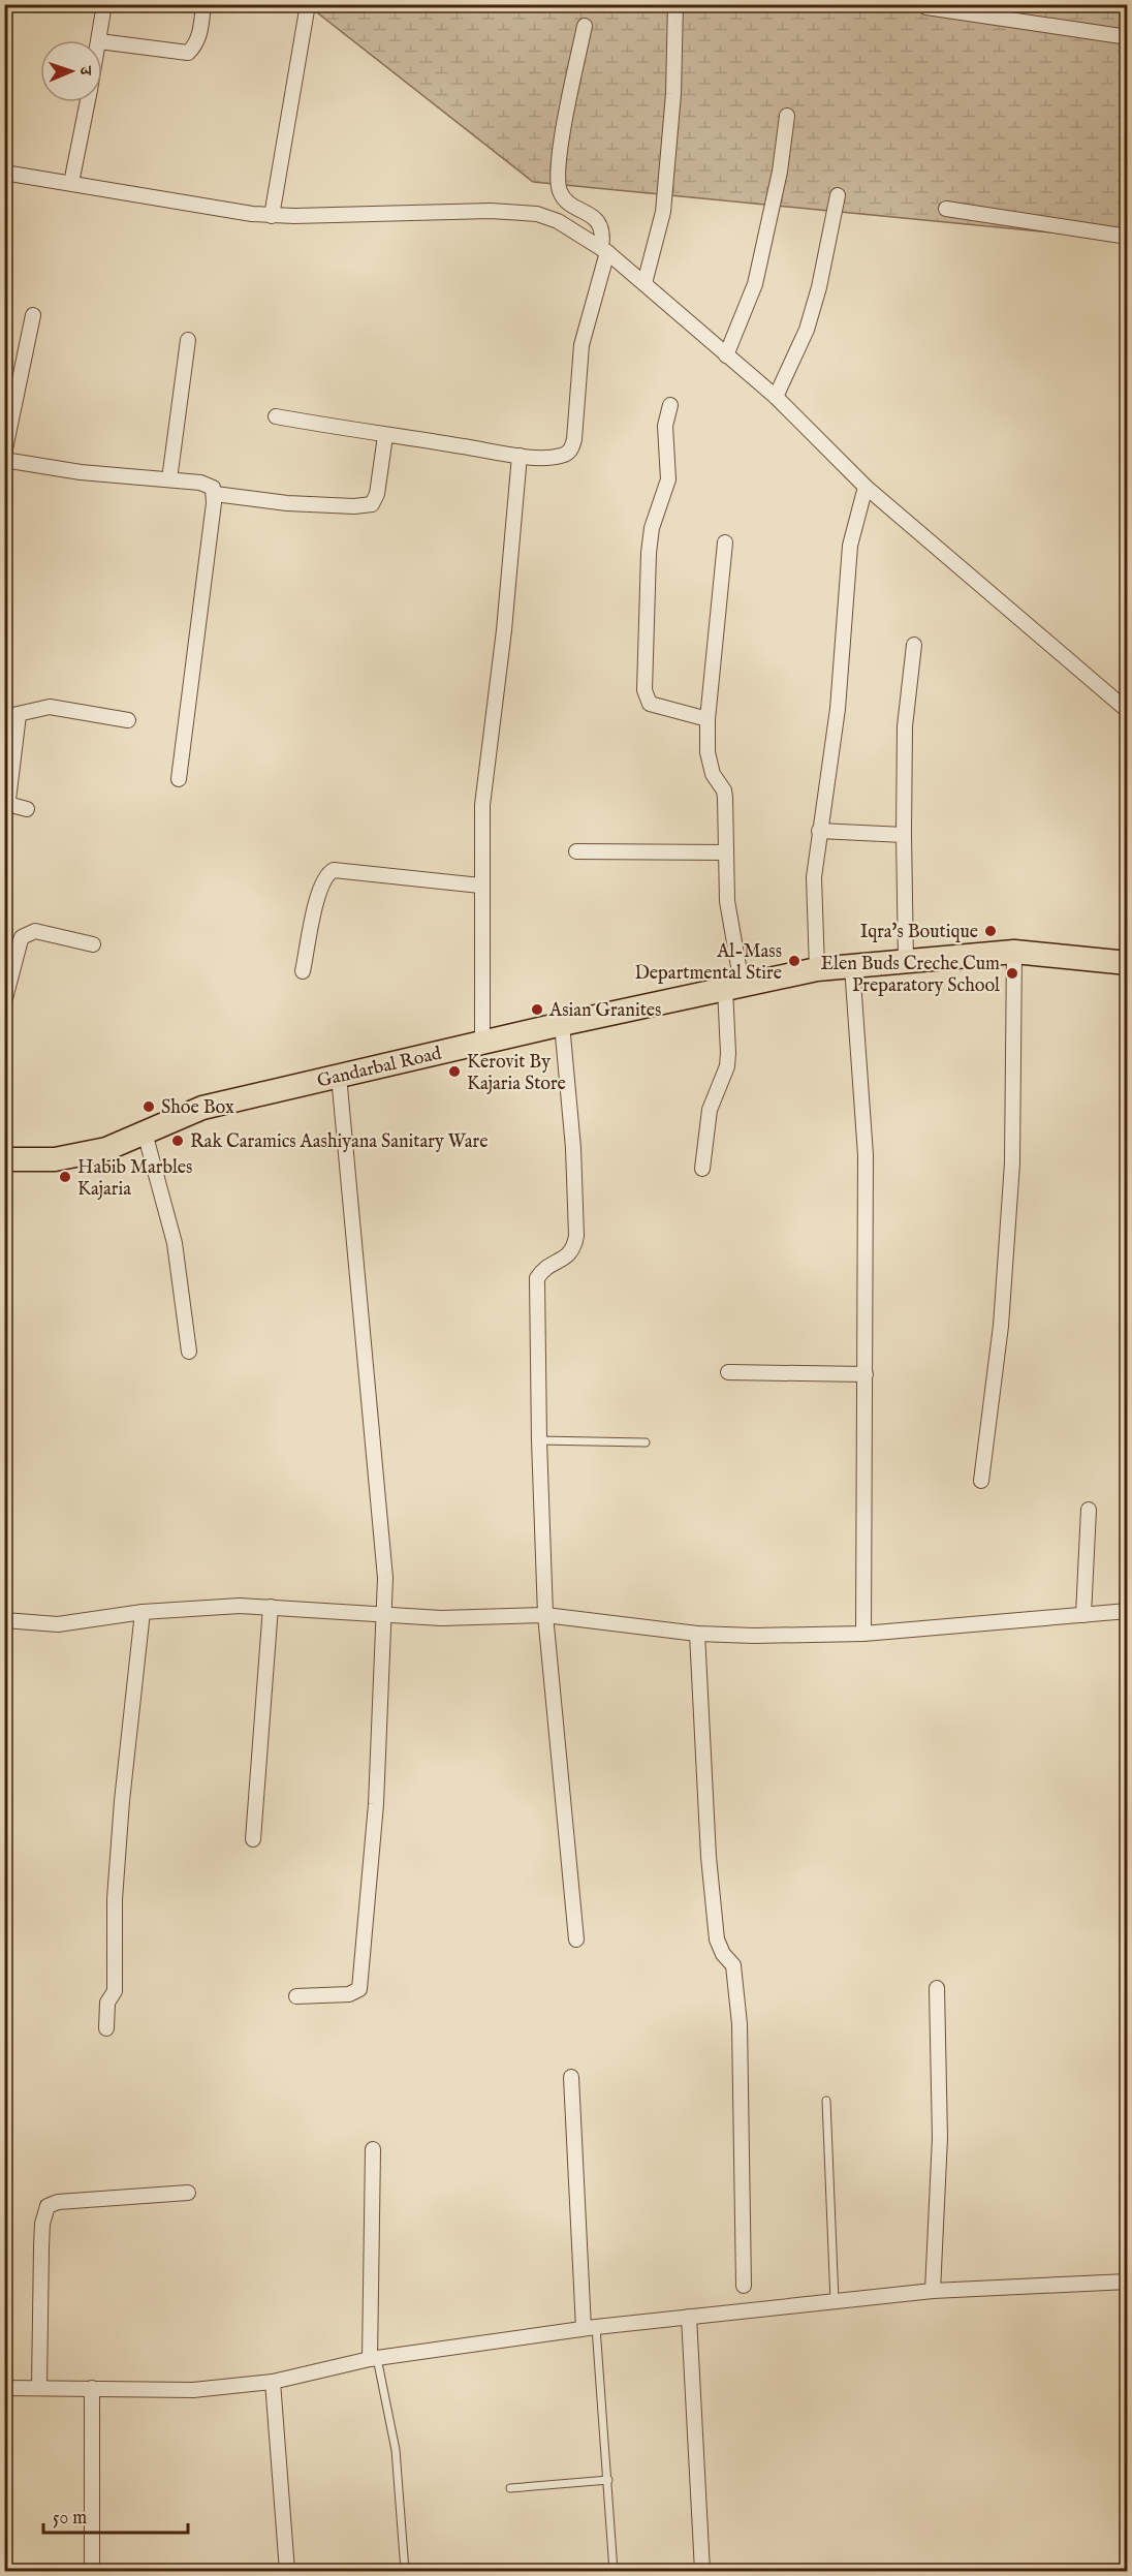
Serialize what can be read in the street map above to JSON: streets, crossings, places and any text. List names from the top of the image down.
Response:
{
  "streets": {
    "main road": ["Gandarbal Road"]
  },
  "places": [
    "Iqra's Boutique",
    "Al-Mass Departmental Stire",
    "Elen Buds Creche Cum Preparatory School",
    "Asian Granites",
    "Kerovit By Kajaria Store",
    "Shoe Box",
    "Rak Caramics Aashiyana Sanitary Ware",
    "Habib Marbles Kajaria"
  ],
  "scale_bar": "50 m",
  "north": "right"
}
